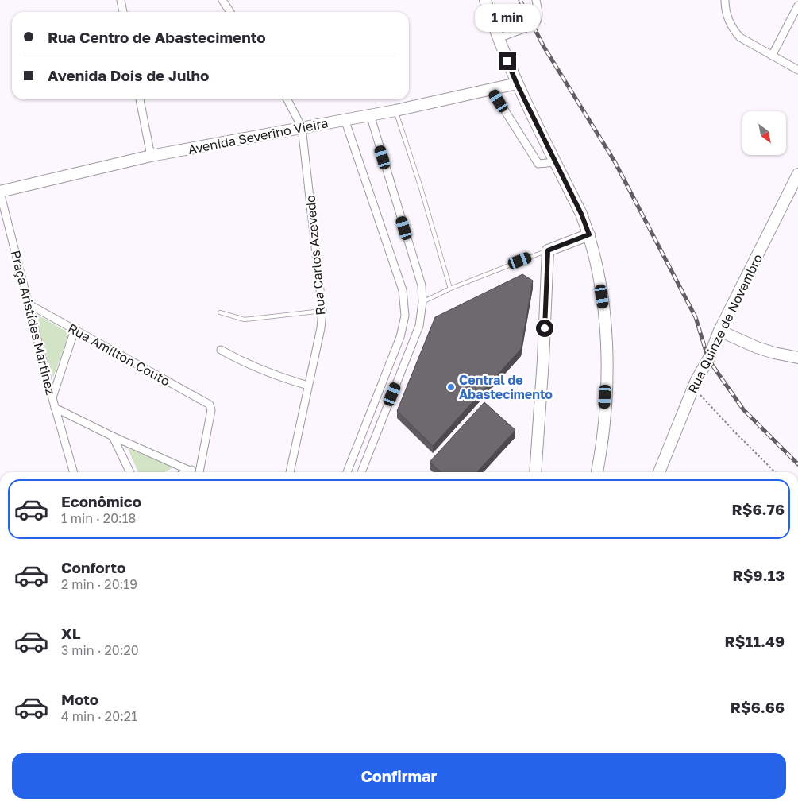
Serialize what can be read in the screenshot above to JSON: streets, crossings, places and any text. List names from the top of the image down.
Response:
{
  "streets": {
    "street": [
      "Avenida Severino Vieira",
      "Rua Carlos Azevedo",
      "Praça Aristídes Martinez",
      "Rua Quinze de Novembro",
      "Rua Amílton Couto"
    ]
  },
  "crossings": [
    ["Avenida Severino Vieira", "Rua Carlos Azevedo"],
    ["Avenida Severino Vieira", "Praça Aristídes Martinez"],
    ["Praça Aristídes Martinez", "Rua Amílton Couto"]
  ],
  "places": ["Central de Abastecimento"],
  "north": "bottom right",
  "page": {
    "bubble": "1 min",
    "banner": ["Rua Centro de Abastecimento", "Avenida Dois de Julho"],
    "list": [
      {
        "name": "Econômico",
        "note": "1 min · 20:18",
        "value": "R$6.76"
      },
      {
        "name": "Conforto",
        "note": "2 min · 20:19",
        "value": "R$9.13"
      },
      {
        "name": "XL",
        "note": "3 min · 20:20",
        "value": "R$11.49"
      },
      {
        "name": "Moto",
        "note": "4 min · 20:21",
        "value": "R$6.66"
      }
    ],
    "buttons": "Confirmar"
  }
}
